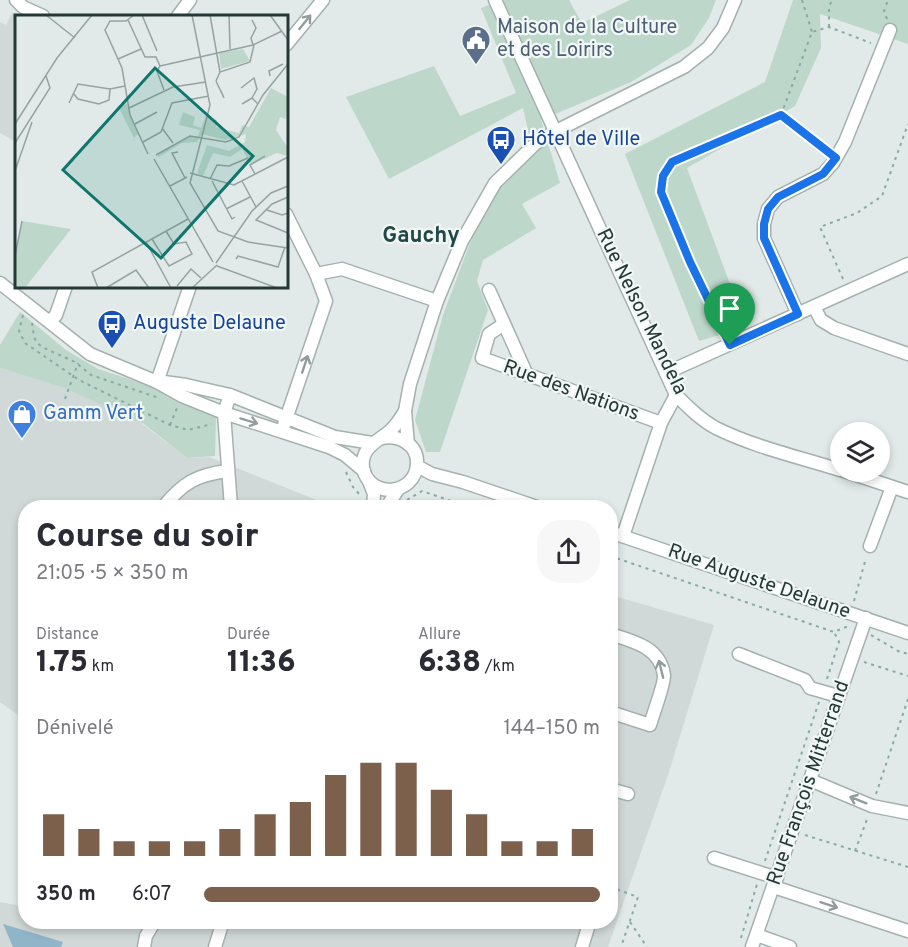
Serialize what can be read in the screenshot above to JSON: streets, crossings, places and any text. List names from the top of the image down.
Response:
{
  "streets": {
    "street": [
      "Rue Nelson Mandela",
      "Rue des Nations",
      "Rue Auguste Delaune",
      "Rue François Mitterrand"
    ]
  },
  "crossings": [
    ["Rue Auguste Delaune", "Rue François Mitterrand"]
  ],
  "districts": ["Gauchy"],
  "places": {
    "public building": ["Maison de la Culture et des Loirirs"],
    "bus stop": ["Hôtel de Ville", "Auguste Delaune"],
    "shop": ["Gamm Vert"]
  },
  "page": {
    "heading": ["Course du soir", "21:05 · 5 × 350 m"],
    "stats": [
      ["Distance", "1.75 km"],
      ["Durée", "11:36"],
      ["Allure", "6:38 /km"]
    ],
    "chart": ["Dénivelé", "144–150 m"],
    "list": [
      {
        "name": "350 m",
        "note": "6:07"
      }
    ]
  }
}
